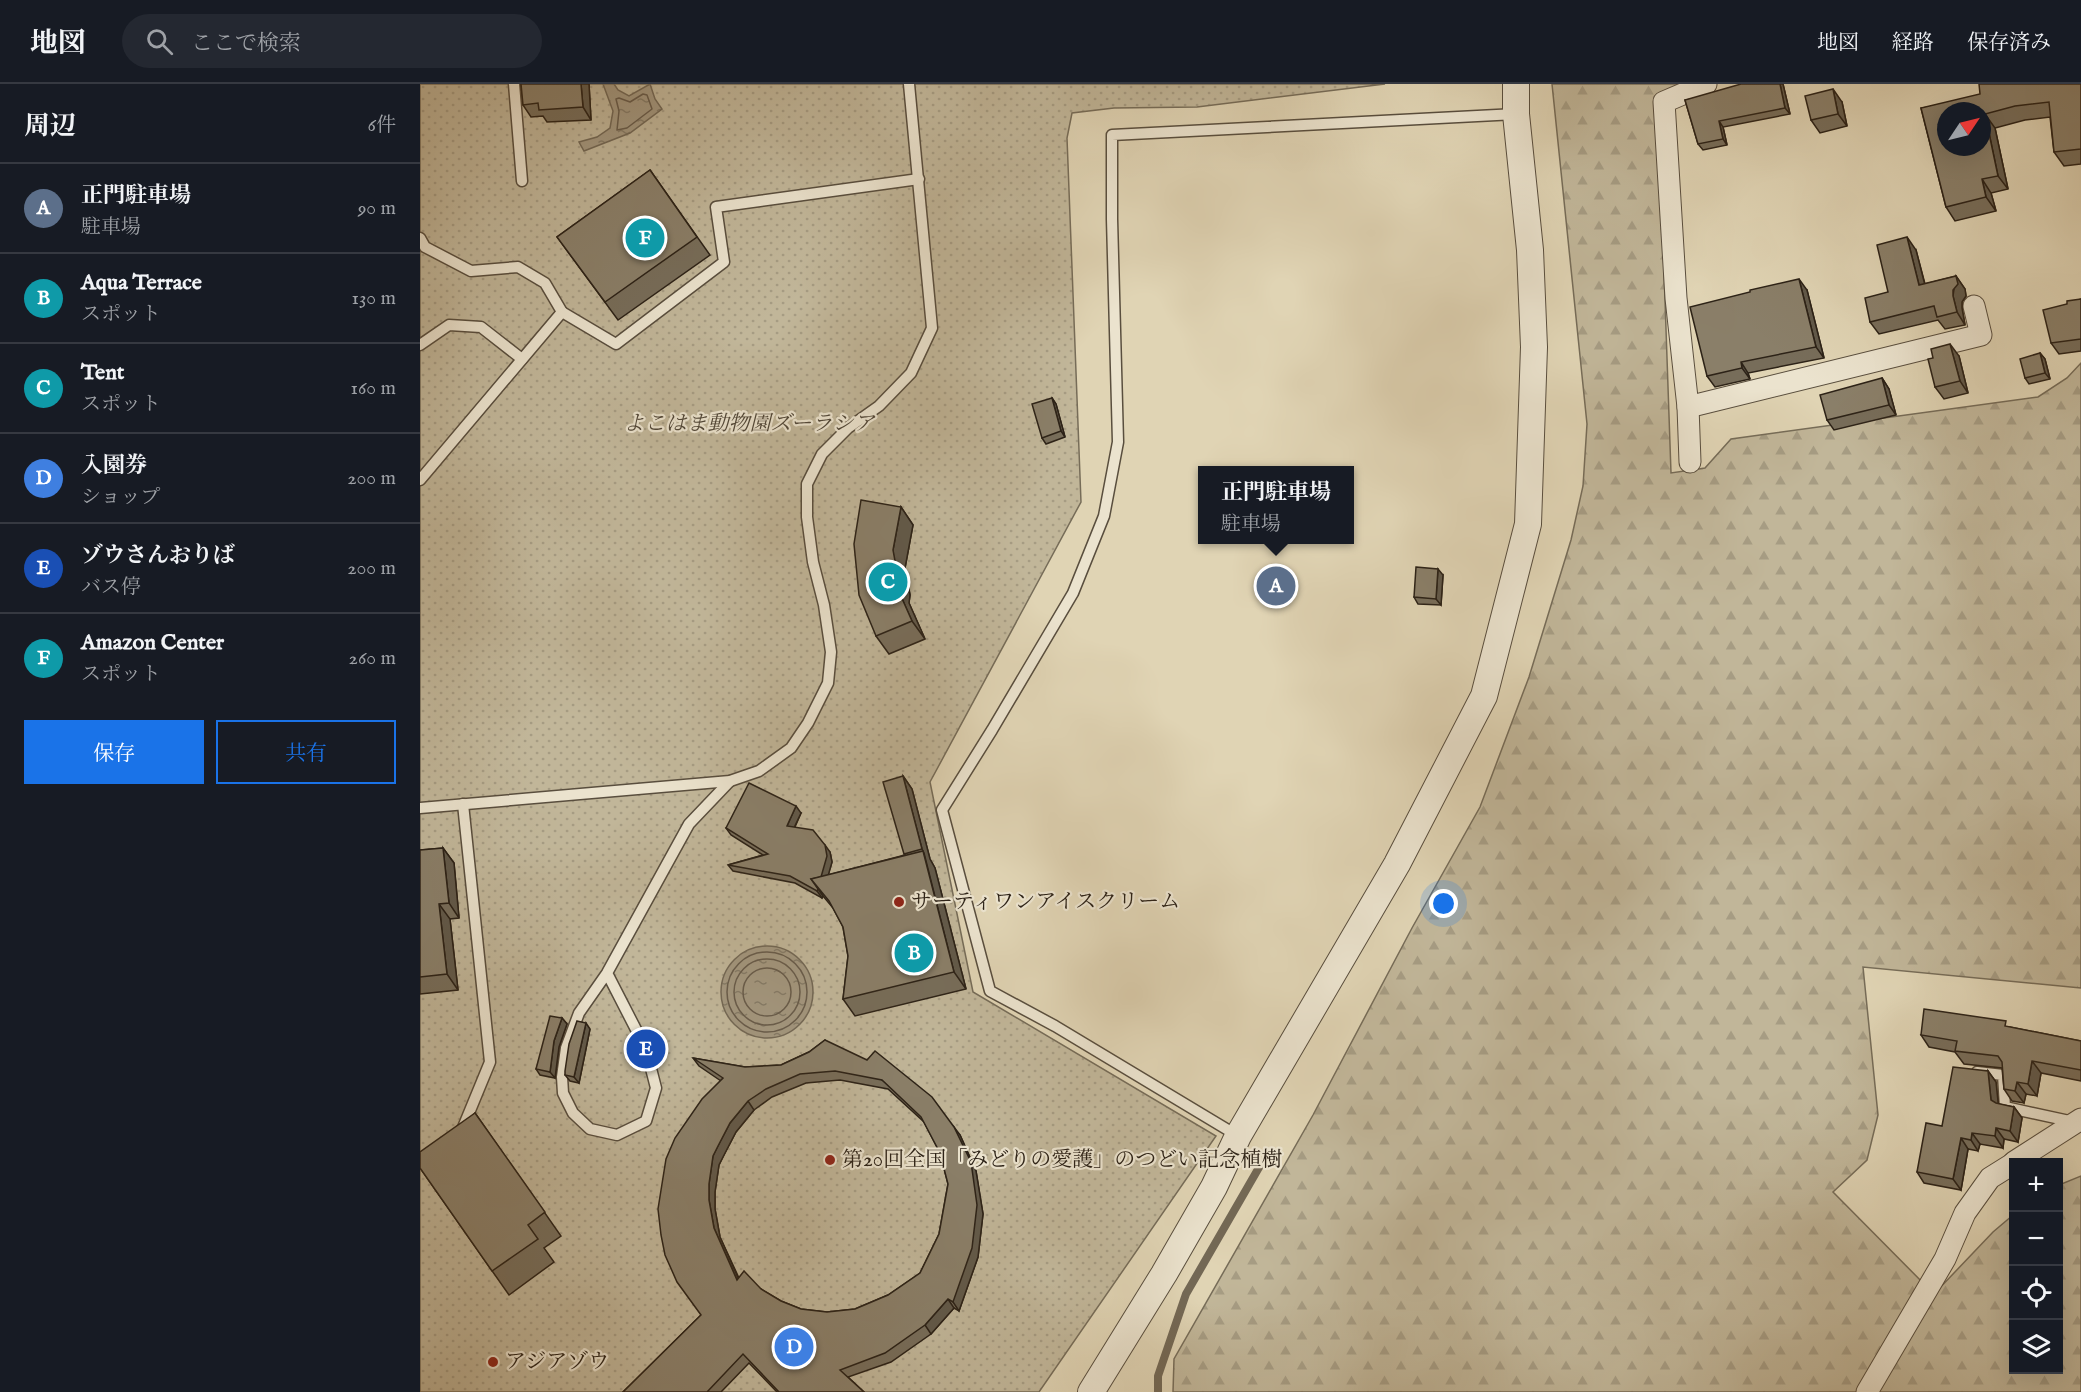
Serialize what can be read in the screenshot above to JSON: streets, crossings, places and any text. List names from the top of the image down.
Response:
{
  "parks": ["よこはま動物園ズーラシア"],
  "places": ["サーティワンアイスクリーム", "第20回全国「みどりの愛護」のつどい記念植樹", "アジアゾウ"],
  "north": "top right",
  "page": {
    "header": "地図",
    "search": "ここで検索",
    "nav": ["地図", "経路", "保存済み"],
    "heading": ["周辺", "6件"],
    "list": [
      {
        "mark": "A",
        "name": "正門駐車場",
        "note": "駐車場",
        "value": "90 m"
      },
      {
        "mark": "B",
        "name": "Aqua Terrace",
        "note": "スポット",
        "value": "130 m"
      },
      {
        "mark": "C",
        "name": "Tent",
        "note": "スポット",
        "value": "160 m"
      },
      {
        "mark": "D",
        "name": "入園券",
        "note": "ショップ",
        "value": "200 m"
      },
      {
        "mark": "E",
        "name": "ゾウさんおりば",
        "note": "バス停",
        "value": "200 m"
      },
      {
        "mark": "F",
        "name": "Amazon Center",
        "note": "スポット",
        "value": "260 m"
      }
    ],
    "pins": [
      "F",
      "C",
      "A",
      "B",
      "E",
      "D"
    ],
    "popup": ["正門駐車場", "駐車場"],
    "buttons": ["保存", "共有"],
    "map_buttons": ["+", "−"]
  }
}
